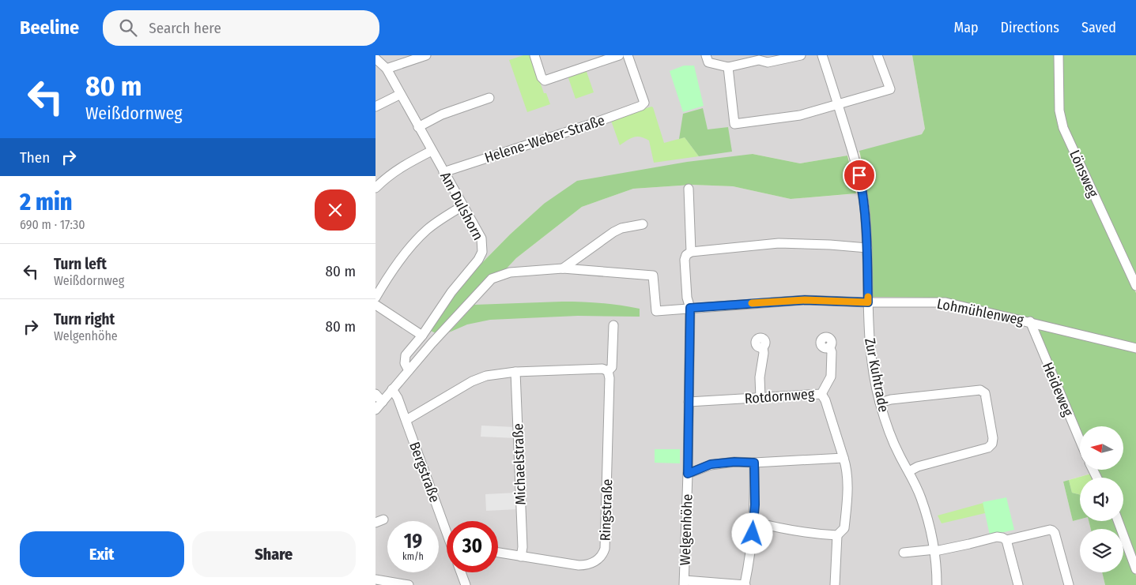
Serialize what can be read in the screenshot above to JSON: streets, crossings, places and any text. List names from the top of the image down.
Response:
{
  "streets": {
    "street": [
      "Helene-Weber-Straße",
      "Lönsweg",
      "Am Dulshorn",
      "Lohmühlenweg",
      "Zur Kuhtrade",
      "Heideweg",
      "Rotdornweg",
      "Michaelstraße",
      "Bergstraße",
      "Ringstraße",
      "Welgenhöhe"
    ]
  },
  "crossings": [
    ["Helene-Weber-Straße", "Am Dulshorn"],
    ["Lohmühlenweg", "Zur Kuhtrade"],
    ["Lohmühlenweg", "Heideweg"],
    ["Lohmühlenweg", "Welgenhöhe"],
    ["Rotdornweg", "Welgenhöhe"],
    ["Michaelstraße", "Ringstraße"]
  ],
  "north": "left",
  "page": {
    "header": "Beeline",
    "search": "Search here",
    "nav": ["Map", "Directions", "Saved"],
    "turn": ["80 m", "Weißdornweg"],
    "then": "Then",
    "heading": ["2 min", "690 m · 17:30"],
    "list": [
      {
        "name": "Turn left",
        "note": "Weißdornweg",
        "value": "80 m"
      },
      {
        "name": "Turn right",
        "note": "Welgenhöhe",
        "value": "80 m"
      }
    ],
    "speed": "19 km/h",
    "limit": "30",
    "buttons": ["Exit", "Share"]
  }
}
